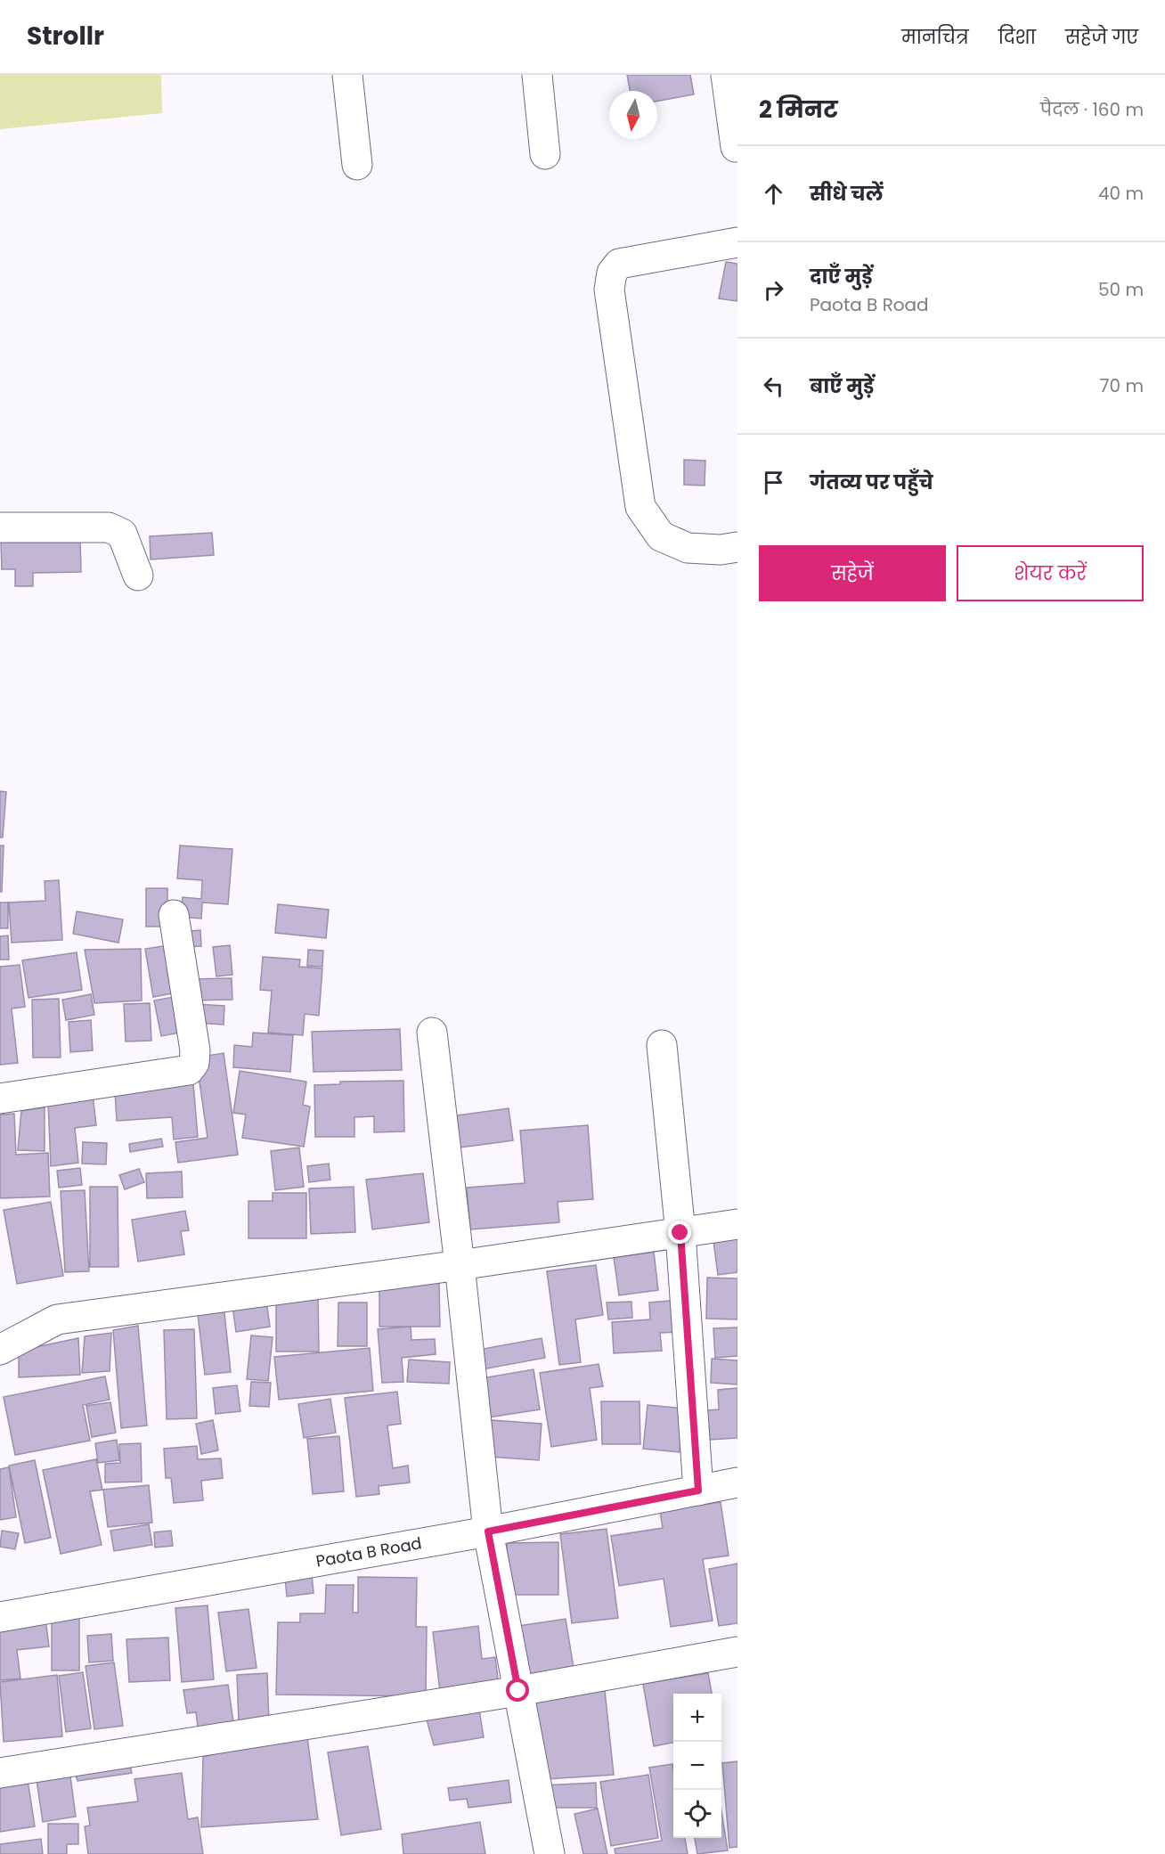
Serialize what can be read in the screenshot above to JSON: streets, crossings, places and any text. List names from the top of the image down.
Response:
{
  "streets": {
    "street": ["Paota B Road"]
  },
  "north": "bottom",
  "page": {
    "header": "Strollr",
    "nav": ["मानचित्र", "दिशा", "सहेजे गए"],
    "heading": ["2 मिनट", "पैदल · 160 m"],
    "list": [
      ["सीधे चलें", "40 m"],
      ["दाएँ मुड़ें", "Paota B Road", "50 m"],
      ["बाएँ मुड़ें", "70 m"],
      "गंतव्य पर पहुँचे"
    ],
    "buttons": ["सहेजें", "शेयर करें"],
    "map_buttons": ["+", "−"]
  }
}
